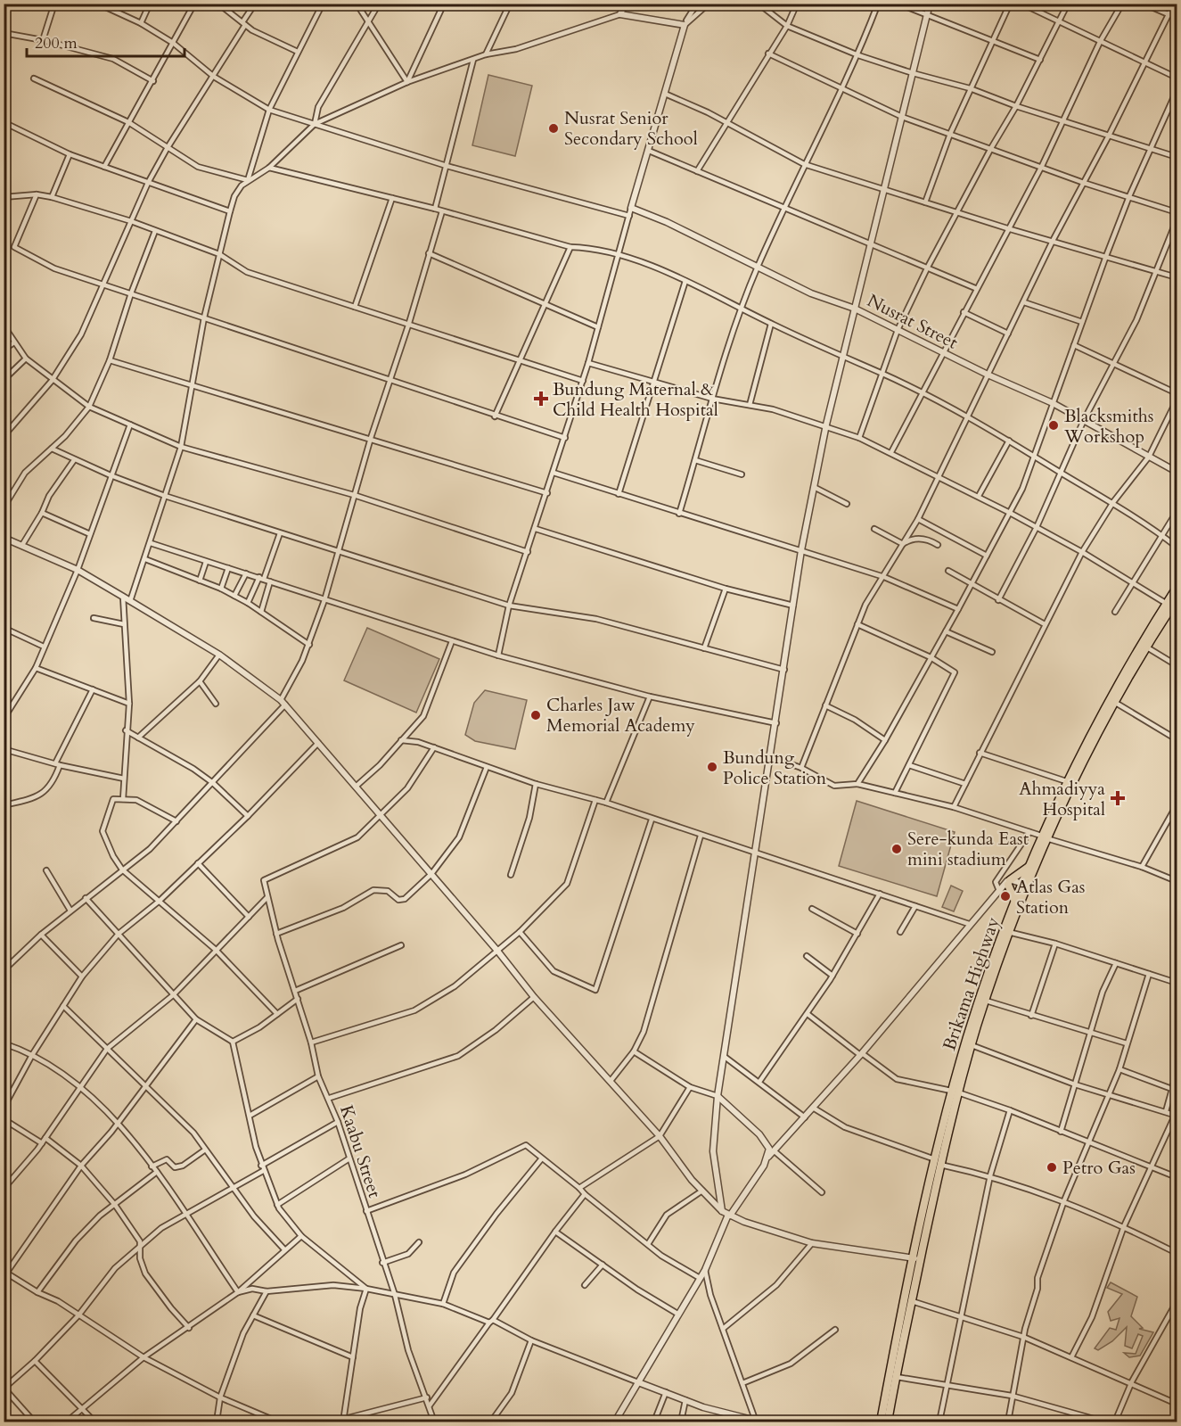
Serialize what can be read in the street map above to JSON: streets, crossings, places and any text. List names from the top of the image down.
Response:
{
  "streets": {
    "highway": ["Brikama Highway"],
    "street": ["Nusrat Street", "Kaabu Street"]
  },
  "places": {
    "other": [
      "Nusrat Senior Secondary School",
      "Blacksmiths Workshop",
      "Charles Jaw Memorial Academy",
      "Bundung Police Station",
      "Sere-kunda East mini stadium",
      "Atlas Gas Station",
      "Petro Gas"
    ],
    "health": ["Bundung Maternal & Child Health Hospital", "Ahmadiyya Hospital"]
  },
  "scale_bar": "200 m"
}
